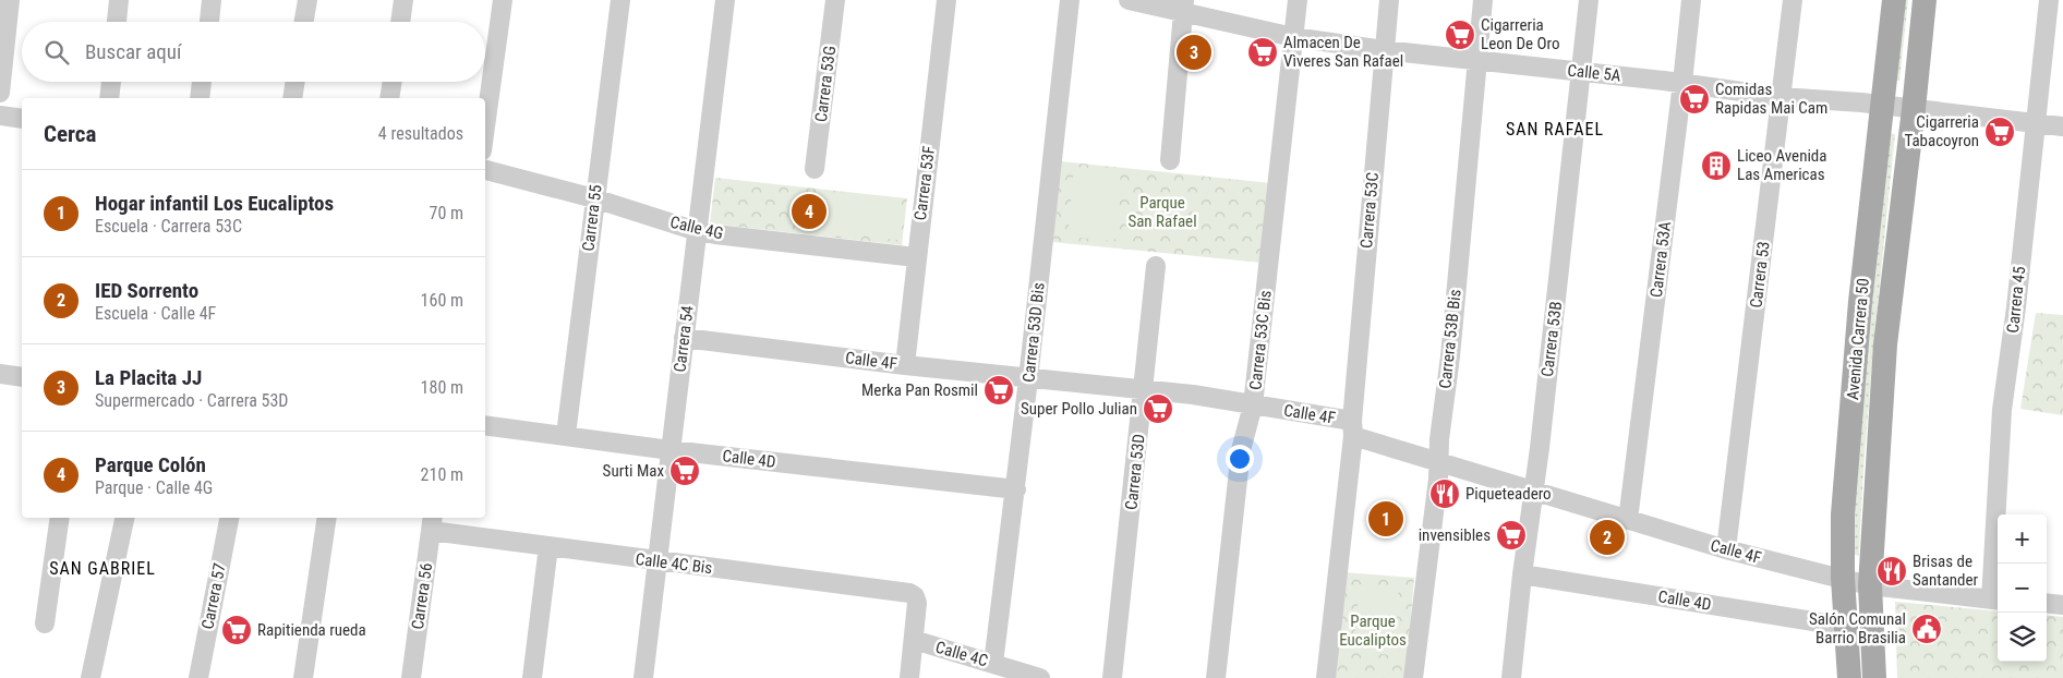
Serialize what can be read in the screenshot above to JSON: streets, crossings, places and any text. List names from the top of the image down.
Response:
{
  "streets": {
    "main road": ["Avenida Carrera 50"],
    "street": [
      "Calle 5A",
      "Carrera 53G",
      "Carrera 53F",
      "Carrera 53C",
      "Carrera 55",
      "Calle 4G",
      "Carrera 53A",
      "Carrera 53",
      "Carrera 45",
      "Carrera 53D Bis",
      "Carrera 54",
      "Carrera 53B Bis",
      "Carrera 53B",
      "Carrera 53C Bis",
      "Calle 4F",
      "Calle 4D",
      "Carrera 53D",
      "Calle 4C Bis",
      "Carrera 57",
      "Carrera 56",
      "Calle 4C"
    ]
  },
  "crossings": [
    ["Calle 5A", "Carrera 53C"],
    ["Calle 5A", "Carrera 53A"],
    ["Calle 5A", "Carrera 53"],
    ["Calle 5A", "Carrera 45"],
    ["Calle 5A", "Carrera 53B Bis"],
    ["Calle 5A", "Carrera 53B"],
    ["Calle 5A", "Avenida Carrera 50"],
    ["Calle 5A", "Carrera 53C Bis"],
    ["Carrera 53F", "Calle 4G"],
    ["Carrera 53F", "Calle 4F"],
    ["Carrera 53C", "Calle 4F"],
    ["Carrera 55", "Calle 4G"],
    ["Carrera 55", "Calle 4D"],
    ["Calle 4G", "Carrera 54"],
    ["Carrera 53A", "Calle 4F"],
    ["Carrera 53", "Calle 4F"],
    ["Carrera 45", "Calle 4F"],
    ["Carrera 53D Bis", "Calle 4F"],
    ["Carrera 53D Bis", "Calle 4D"],
    ["Carrera 53D Bis", "Calle 4C"],
    ["Carrera 54", "Calle 4F"],
    ["Carrera 54", "Calle 4D"],
    ["Carrera 54", "Calle 4C Bis"],
    ["Carrera 53B Bis", "Calle 4F"],
    ["Carrera 53B", "Calle 4F"],
    ["Carrera 53B", "Calle 4D"],
    ["Avenida Carrera 50", "Calle 4F"],
    ["Avenida Carrera 50", "Calle 4D"],
    ["Carrera 53C Bis", "Calle 4F"],
    ["Calle 4F", "Carrera 53D"],
    ["Calle 4C Bis", "Carrera 56"],
    ["Calle 4C Bis", "Calle 4C"]
  ],
  "districts": ["SAN RAFAEL", "SAN GABRIEL"],
  "parks": ["Parque San Rafael", "Parque Eucaliptos"],
  "places": {
    "supermarket": [
      "Cigarreria Leon De Oro",
      "Almacen De Vìveres San Rafael",
      "Comidas Rapidas Mai Cam",
      "Cigarreria Tabacoyron",
      "Merka Pan Rosmil",
      "Super Pollo Julian",
      "Surti Max",
      "invensibles",
      "Rapitienda rueda"
    ],
    "building": ["Liceo Avenida Las Americas"],
    "restaurant": ["Piqueteadero", "Brisas de Santander"],
    "public building": ["Salón Comunal Barrio Brasilia"]
  },
  "page": {
    "search": "Buscar aquí",
    "pins": [
      "3",
      "4",
      "1",
      "2"
    ],
    "heading": ["Cerca", "4 resultados"],
    "list": [
      {
        "mark": "1",
        "name": "Hogar infantil Los Eucaliptos",
        "note": "Escuela · Carrera 53C",
        "value": "70 m"
      },
      {
        "mark": "2",
        "name": "IED Sorrento",
        "note": "Escuela · Calle 4F",
        "value": "160 m"
      },
      {
        "mark": "3",
        "name": "La Placita JJ",
        "note": "Supermercado · Carrera 53D",
        "value": "180 m"
      },
      {
        "mark": "4",
        "name": "Parque Colón",
        "note": "Parque · Calle 4G",
        "value": "210 m"
      }
    ],
    "map_buttons": ["+", "−"]
  }
}
